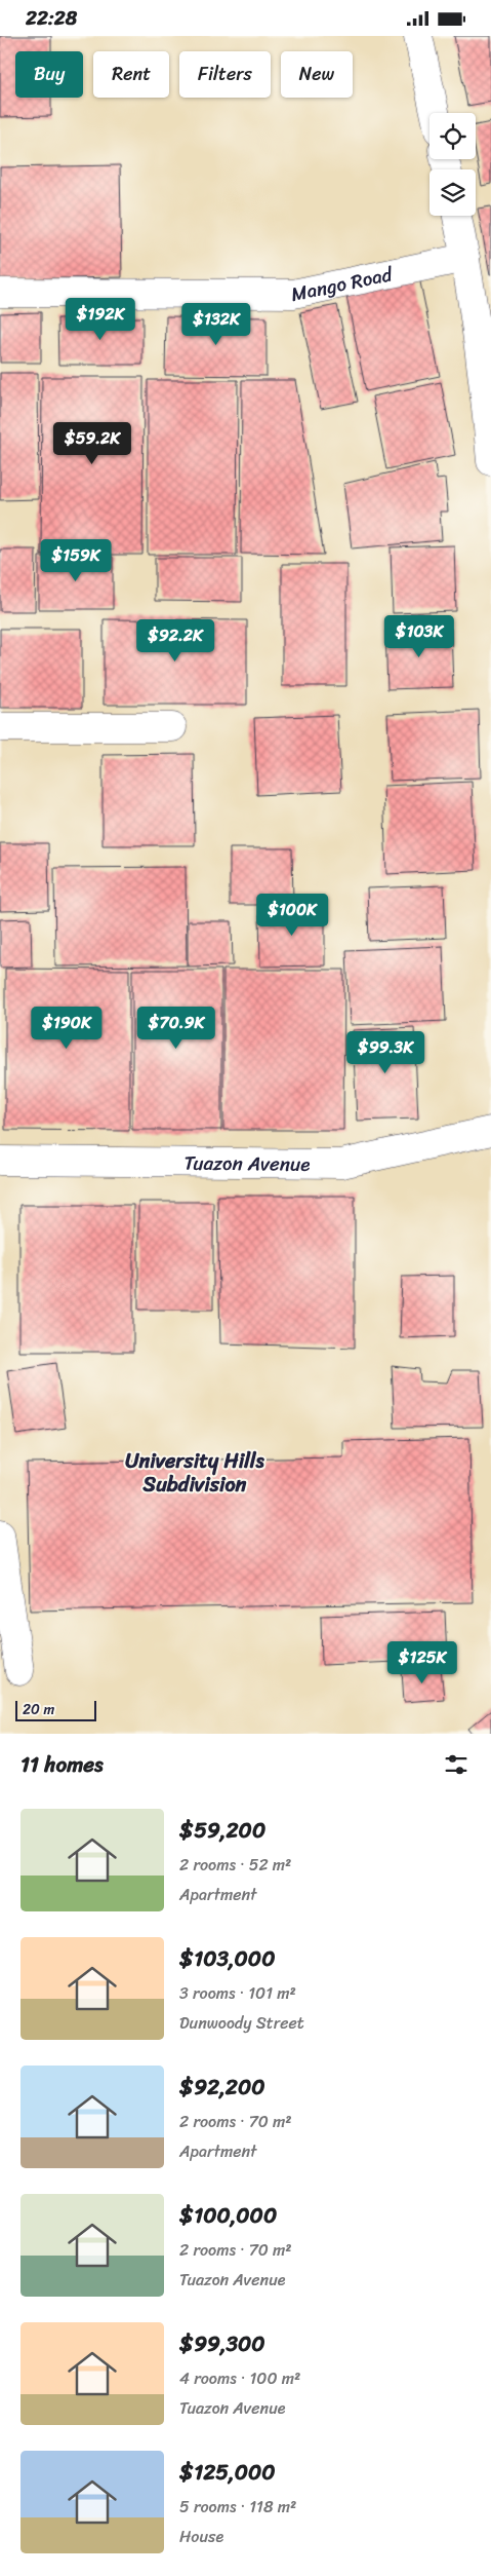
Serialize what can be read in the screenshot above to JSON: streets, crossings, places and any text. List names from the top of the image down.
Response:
{
  "streets": {
    "street": ["Mango Road", "Tuazon Avenue"]
  },
  "districts": ["University Hills Subdivision"],
  "scale_bar": "20 m",
  "page": {
    "status": "22:28",
    "chip": [
      "Buy",
      "Rent",
      "Filters",
      "New"
    ],
    "price": [
      "$192K",
      "$132K",
      "$59.2K",
      "$159K",
      "$103K",
      "$92.2K",
      "$100K",
      "$190K",
      "$70.9K",
      "$99.3K",
      "$125K"
    ],
    "scale": "20 m",
    "heading": "11 homes",
    "list": [
      {
        "name": "$59,200",
        "note": "2 rooms · 52 m² · Apartment"
      },
      {
        "name": "$103,000",
        "note": "3 rooms · 101 m² · Dunwoody Street"
      },
      {
        "name": "$92,200",
        "note": "2 rooms · 70 m² · Apartment"
      },
      {
        "name": "$100,000",
        "note": "2 rooms · 70 m² · Tuazon Avenue"
      },
      {
        "name": "$99,300",
        "note": "4 rooms · 100 m² · Tuazon Avenue"
      },
      {
        "name": "$125,000",
        "note": "5 rooms · 118 m² · House"
      }
    ]
  }
}
